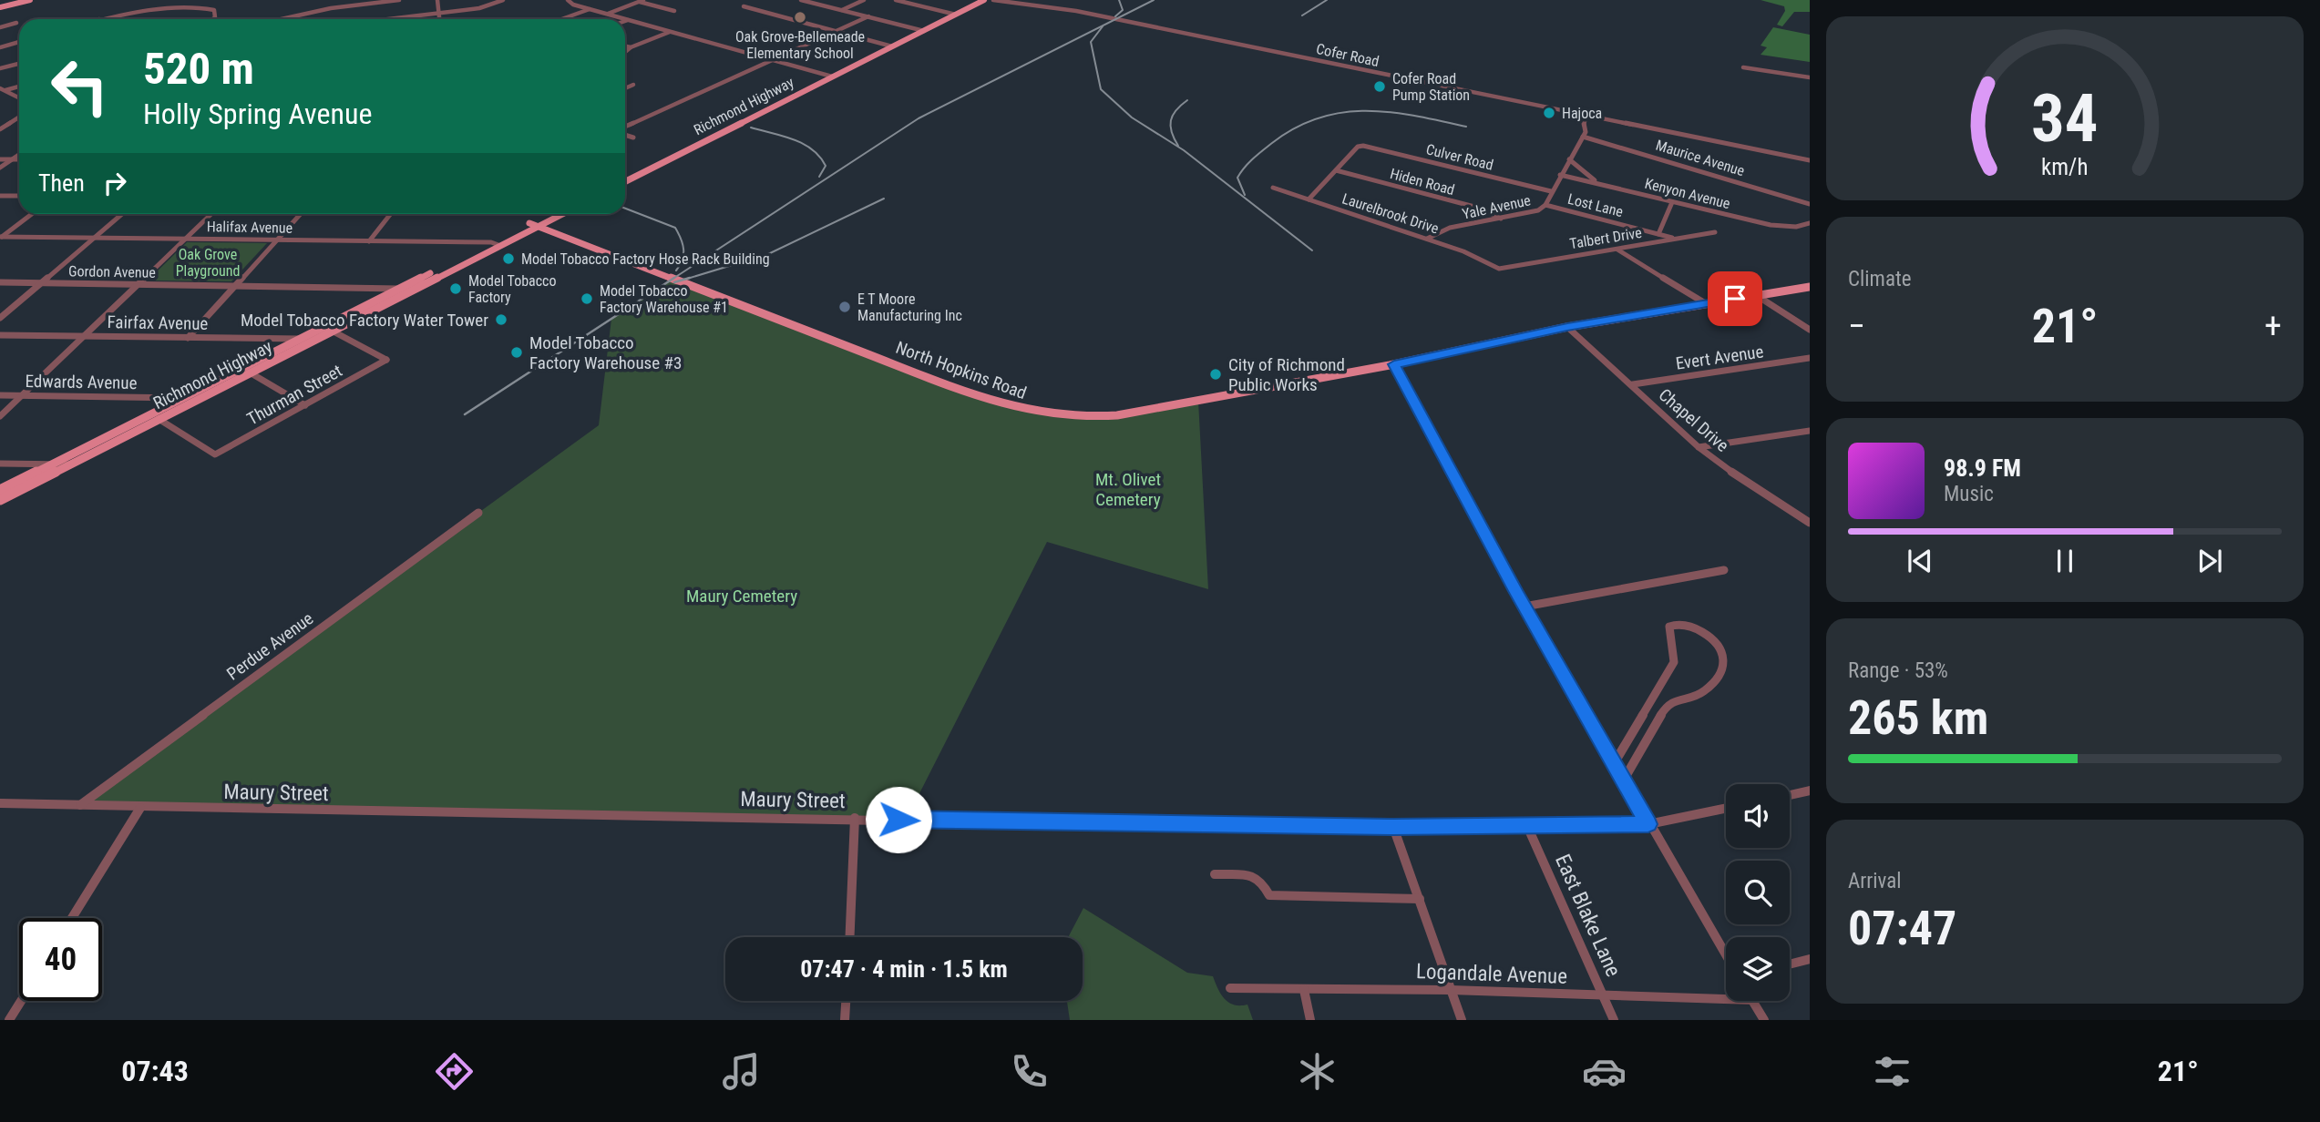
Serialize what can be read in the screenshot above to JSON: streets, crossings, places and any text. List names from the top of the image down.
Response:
{
  "streets": {
    "main road": ["Richmond Highway", "North Hopkins Road"],
    "street": [
      "Cofer Road",
      "Culver Road",
      "Maurice Avenue",
      "Hiden Road",
      "Kenyon Avenue",
      "Lost Lane",
      "Yale Avenue",
      "Laurelbrook Drive",
      "Halifax Avenue",
      "Talbert Drive",
      "Gordon Avenue",
      "Fairfax Avenue",
      "Evert Avenue",
      "Edwards Avenue",
      "Thurman Street",
      "Chapel Drive",
      "Perdue Avenue",
      "Maury Street",
      "East Blake Lane",
      "Logandale Avenue"
    ]
  },
  "crossings": [
    ["Cofer Road", "Yale Avenue"],
    ["Richmond Highway", "Halifax Avenue"],
    ["Richmond Highway", "Gordon Avenue"],
    ["Richmond Highway", "Fairfax Avenue"],
    ["Richmond Highway", "North Hopkins Road"],
    ["Richmond Highway", "Edwards Avenue"],
    ["Richmond Highway", "Thurman Street"],
    ["Culver Road", "Hiden Road"],
    ["Culver Road", "Yale Avenue"],
    ["Maurice Avenue", "Yale Avenue"],
    ["Hiden Road", "Yale Avenue"],
    ["Kenyon Avenue", "Yale Avenue"],
    ["Lost Lane", "Yale Avenue"],
    ["Lost Lane", "Talbert Drive"],
    ["Yale Avenue", "Laurelbrook Drive"],
    ["Laurelbrook Drive", "Talbert Drive"],
    ["Evert Avenue", "Chapel Drive"],
    ["North Hopkins Road", "Chapel Drive"],
    ["Perdue Avenue", "Maury Street"],
    ["Maury Street", "East Blake Lane"],
    ["East Blake Lane", "Logandale Avenue"]
  ],
  "parks": ["Oak Grove Playground", "Mt. Olivet Cemetery", "Maury Cemetery"],
  "places": [
    "Oak Grove-Bellemeade Elementary School",
    "Cofer Road Pump Station",
    "Hajoca",
    "Model Tobacco Factory Hose Rack Building",
    "Model Tobacco Factory",
    "Model Tobacco Factory Warehouse #1",
    "E T Moore Manufacturing Inc",
    "Model Tobacco Factory Water Tower",
    "Model Tobacco Factory Warehouse #3",
    "City of Richmond Public Works"
  ],
  "page": {
    "turn": ["520 m", "Holly Spring Avenue"],
    "then": "Then",
    "tile": [
      "Climate",
      ["Range · 53%", "265 km"],
      ["Arrival", "07:47"]
    ],
    "heat": ["−", "21°", "+"],
    "song": ["98.9 FM", "Music"],
    "limit": "40",
    "trip": "07:47 · 4 min · 1.5 km",
    "tabs": ["07:43", "21°"],
    "gauge": ["34", "km/h"]
  }
}
